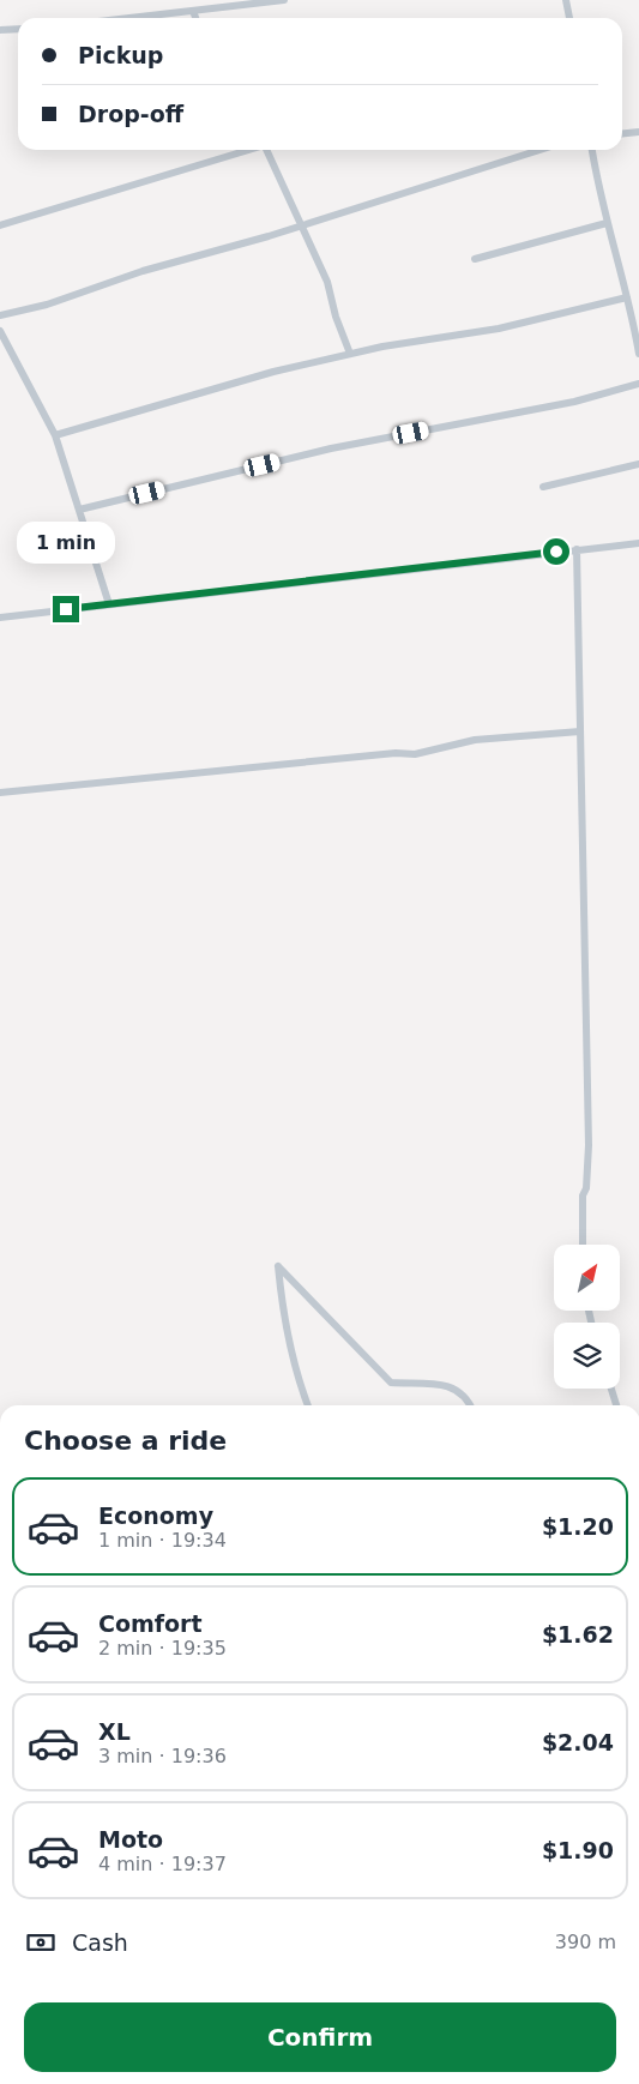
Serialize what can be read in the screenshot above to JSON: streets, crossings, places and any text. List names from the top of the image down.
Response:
{
  "north": "top right",
  "page": {
    "banner": ["Pickup", "Drop-off"],
    "bubble": "1 min",
    "heading": "Choose a ride",
    "list": [
      {
        "name": "Economy",
        "note": "1 min · 19:34",
        "value": "$1.20"
      },
      {
        "name": "Comfort",
        "note": "2 min · 19:35",
        "value": "$1.62"
      },
      {
        "name": "XL",
        "note": "3 min · 19:36",
        "value": "$2.04"
      },
      {
        "name": "Moto",
        "note": "4 min · 19:37",
        "value": "$1.90"
      }
    ],
    "pay": ["Cash", "390 m"],
    "buttons": "Confirm"
  }
}
